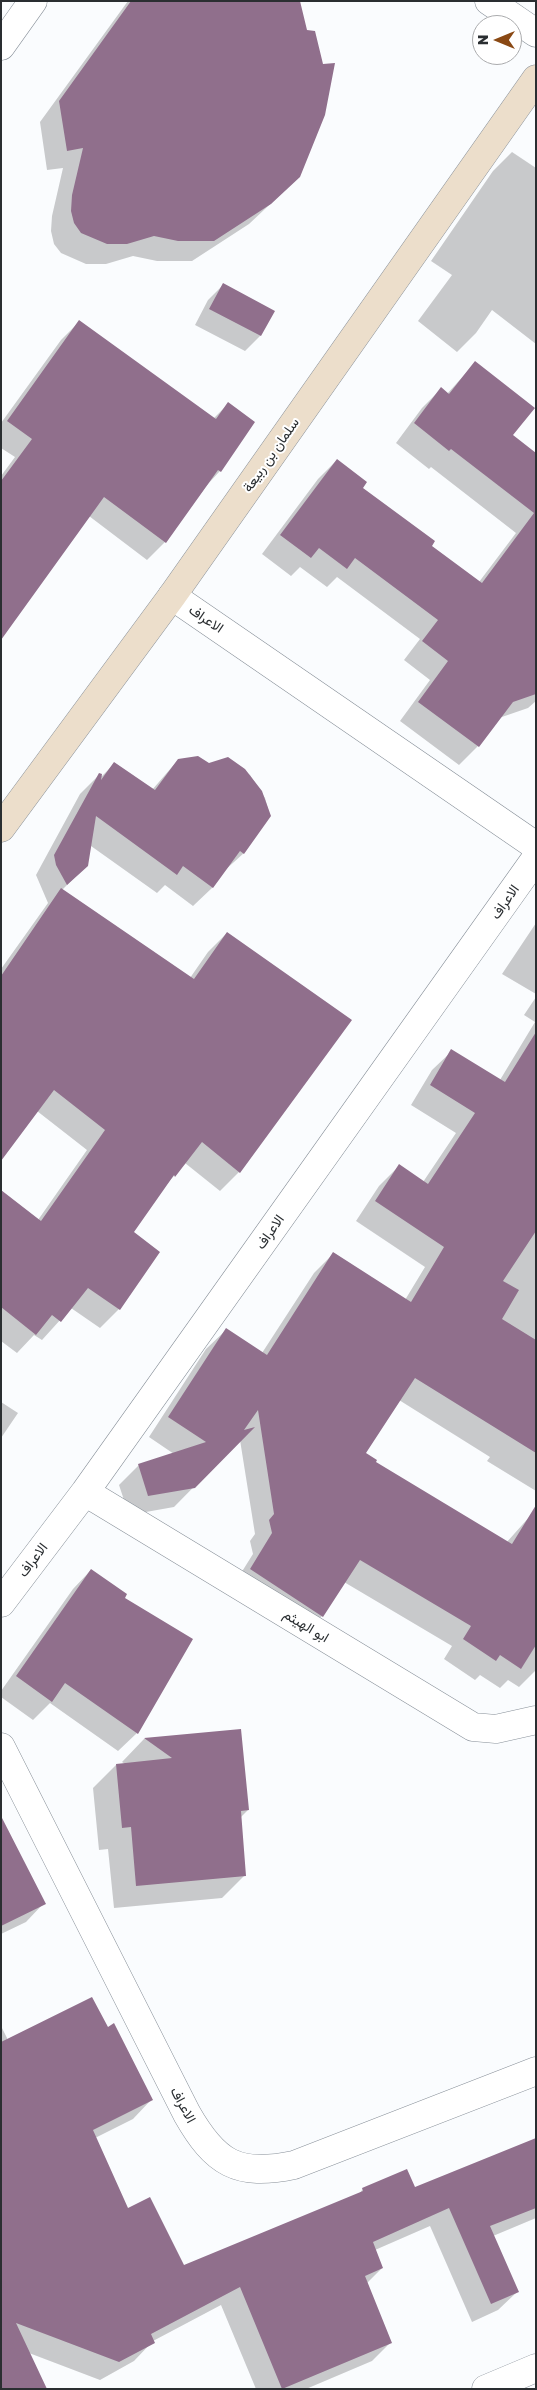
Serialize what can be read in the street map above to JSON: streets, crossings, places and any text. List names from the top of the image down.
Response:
{
  "streets": {
    "street": ["سلمان بن ربيعة", "الاعراف", "ابو الهيثم"]
  },
  "crossings": [
    ["سلمان بن ربيعة", "الاعراف"],
    ["الاعراف", "ابو الهيثم"]
  ],
  "north": "left"
}
